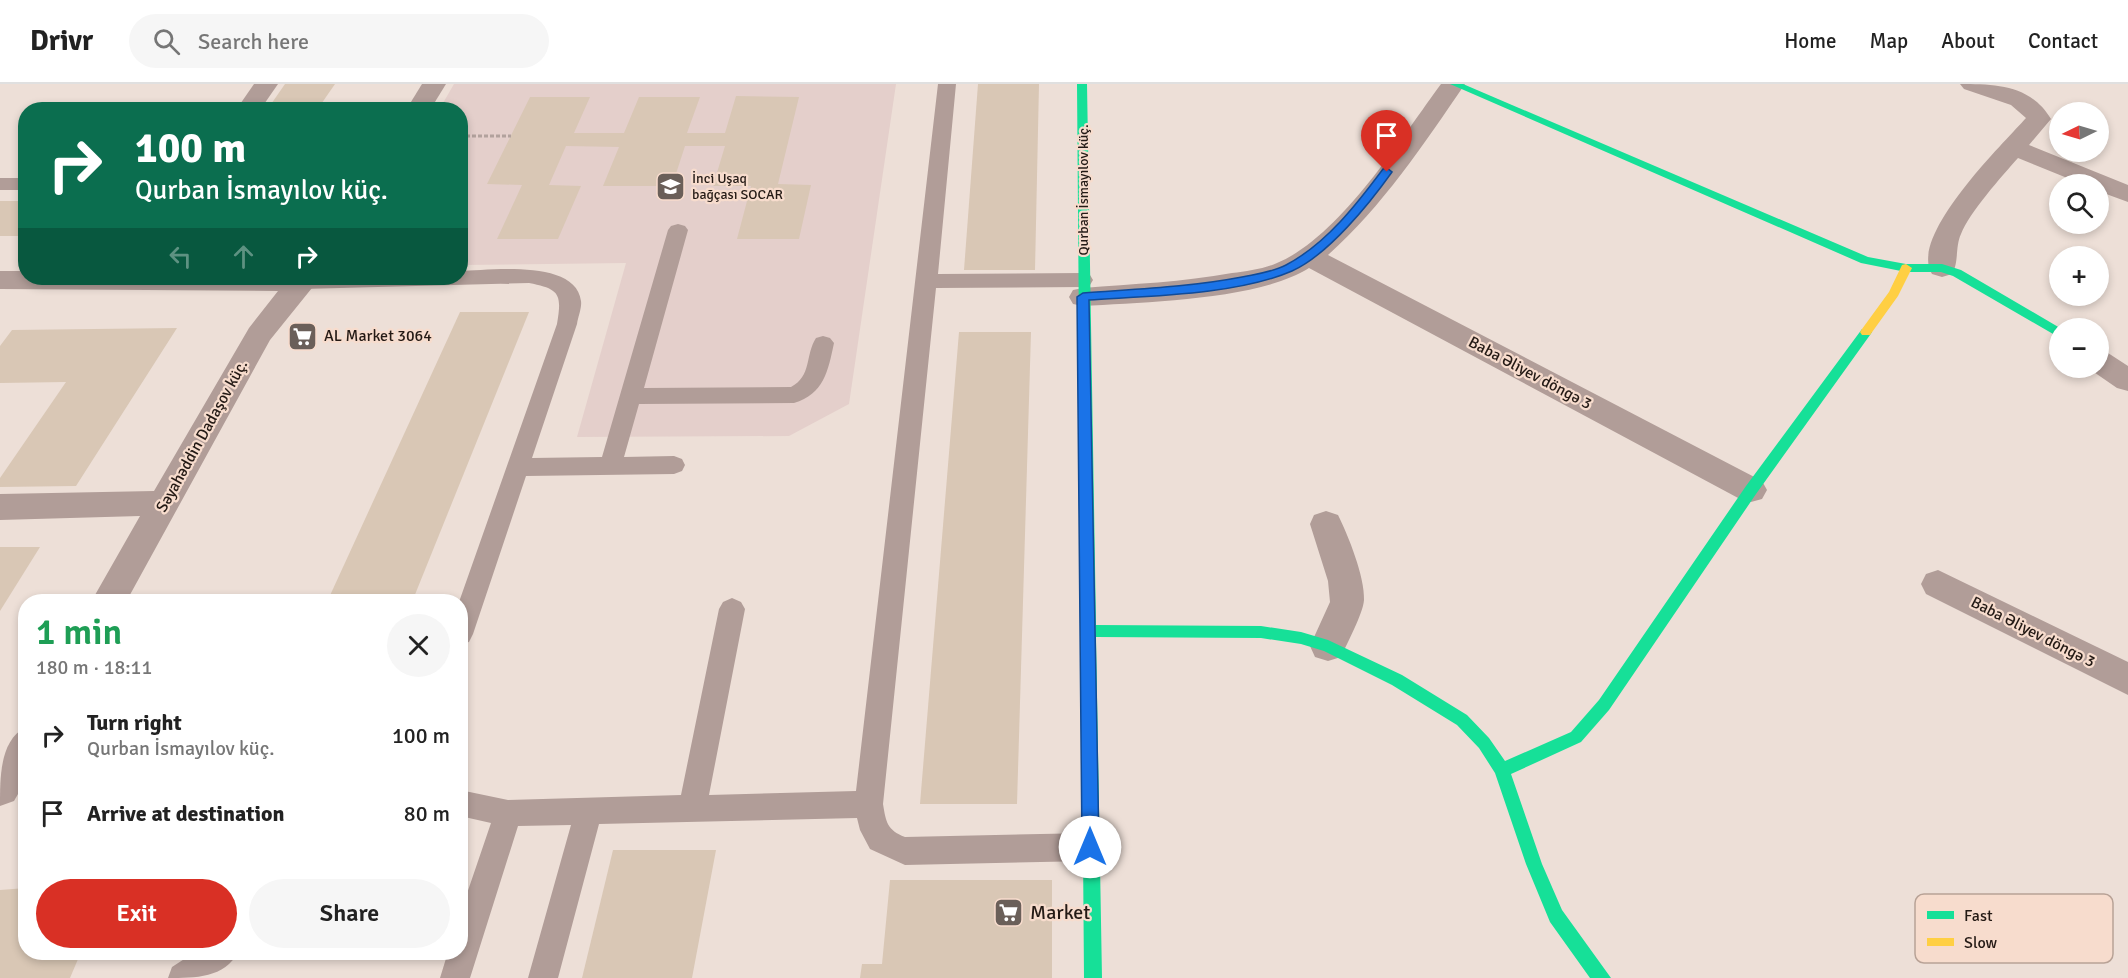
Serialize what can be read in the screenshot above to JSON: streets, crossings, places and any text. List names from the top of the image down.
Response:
{
  "streets": {
    "street": ["Qurban İsmayılov küç.", "Baba Əliyev döngə 3", "Səyahəddin Dadaşov küç."]
  },
  "places": {
    "school or university": ["İnci Uşaq bağçası SOCAR"],
    "supermarket": ["AL Market 3064", "Market"]
  },
  "legend": ["Fast", "Slow"],
  "north": "left",
  "page": {
    "header": "Drivr",
    "search": "Search here",
    "nav": [
      "Home",
      "Map",
      "About",
      "Contact"
    ],
    "map_buttons": ["+", "−"],
    "turn": ["100 m", "Qurban İsmayılov küç."],
    "heading": ["1 min", "180 m · 18:11"],
    "list": [
      {
        "name": "Turn right",
        "note": "Qurban İsmayılov küç.",
        "value": "100 m"
      },
      {
        "name": "Arrive at destination",
        "value": "80 m"
      }
    ],
    "buttons": ["Exit", "Share"]
  }
}
